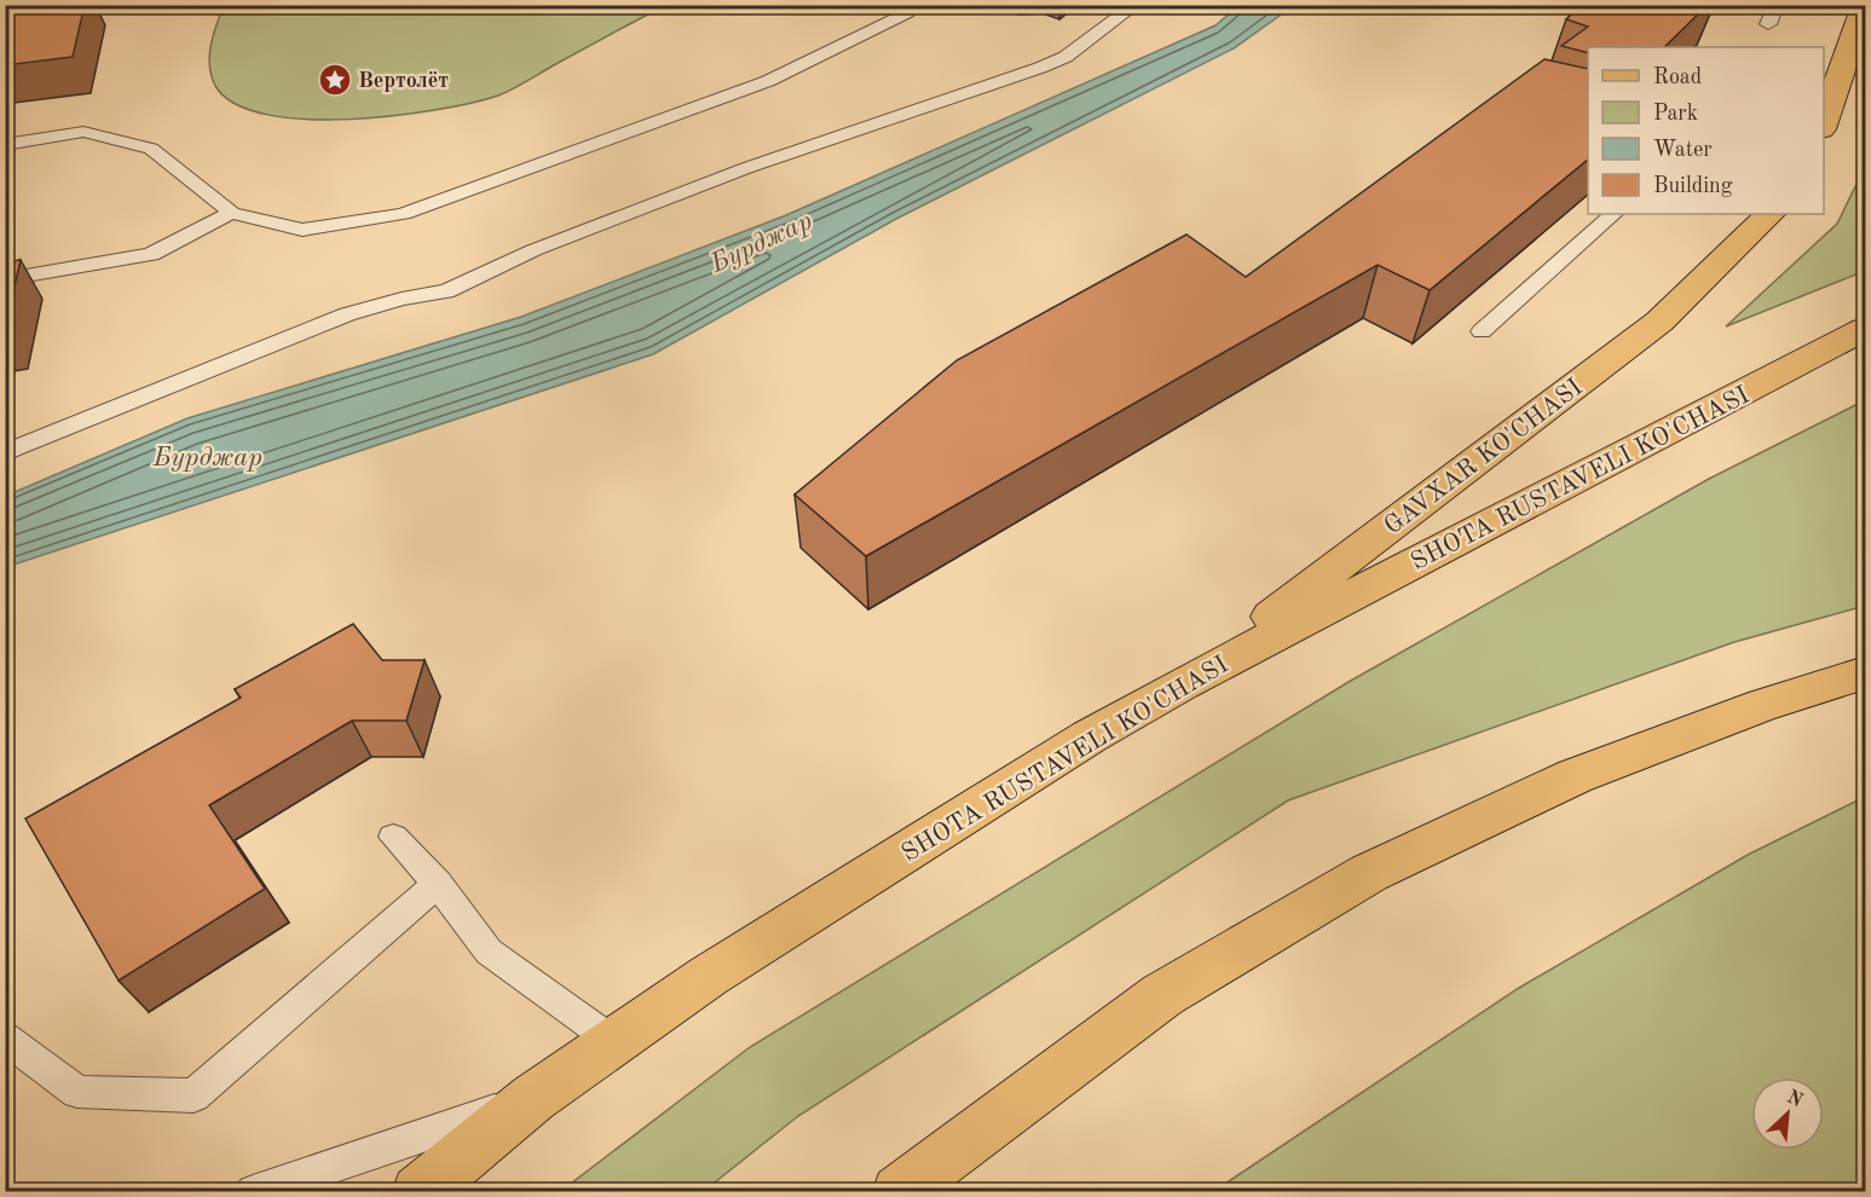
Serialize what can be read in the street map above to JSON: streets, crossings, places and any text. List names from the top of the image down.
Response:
{
  "streets": {
    "main road": ["GAVXAR KO'CHASI", "SHOTA RUSTAVELI KO'CHASI"]
  },
  "crossings": [
    ["GAVXAR KO'CHASI", "SHOTA RUSTAVELI KO'CHASI"]
  ],
  "water": ["Бурджар"],
  "places": {
    "place": ["Вертолёт"]
  },
  "legend": [
    "Road",
    "Park",
    "Water",
    "Building"
  ],
  "north": "top right"
}
